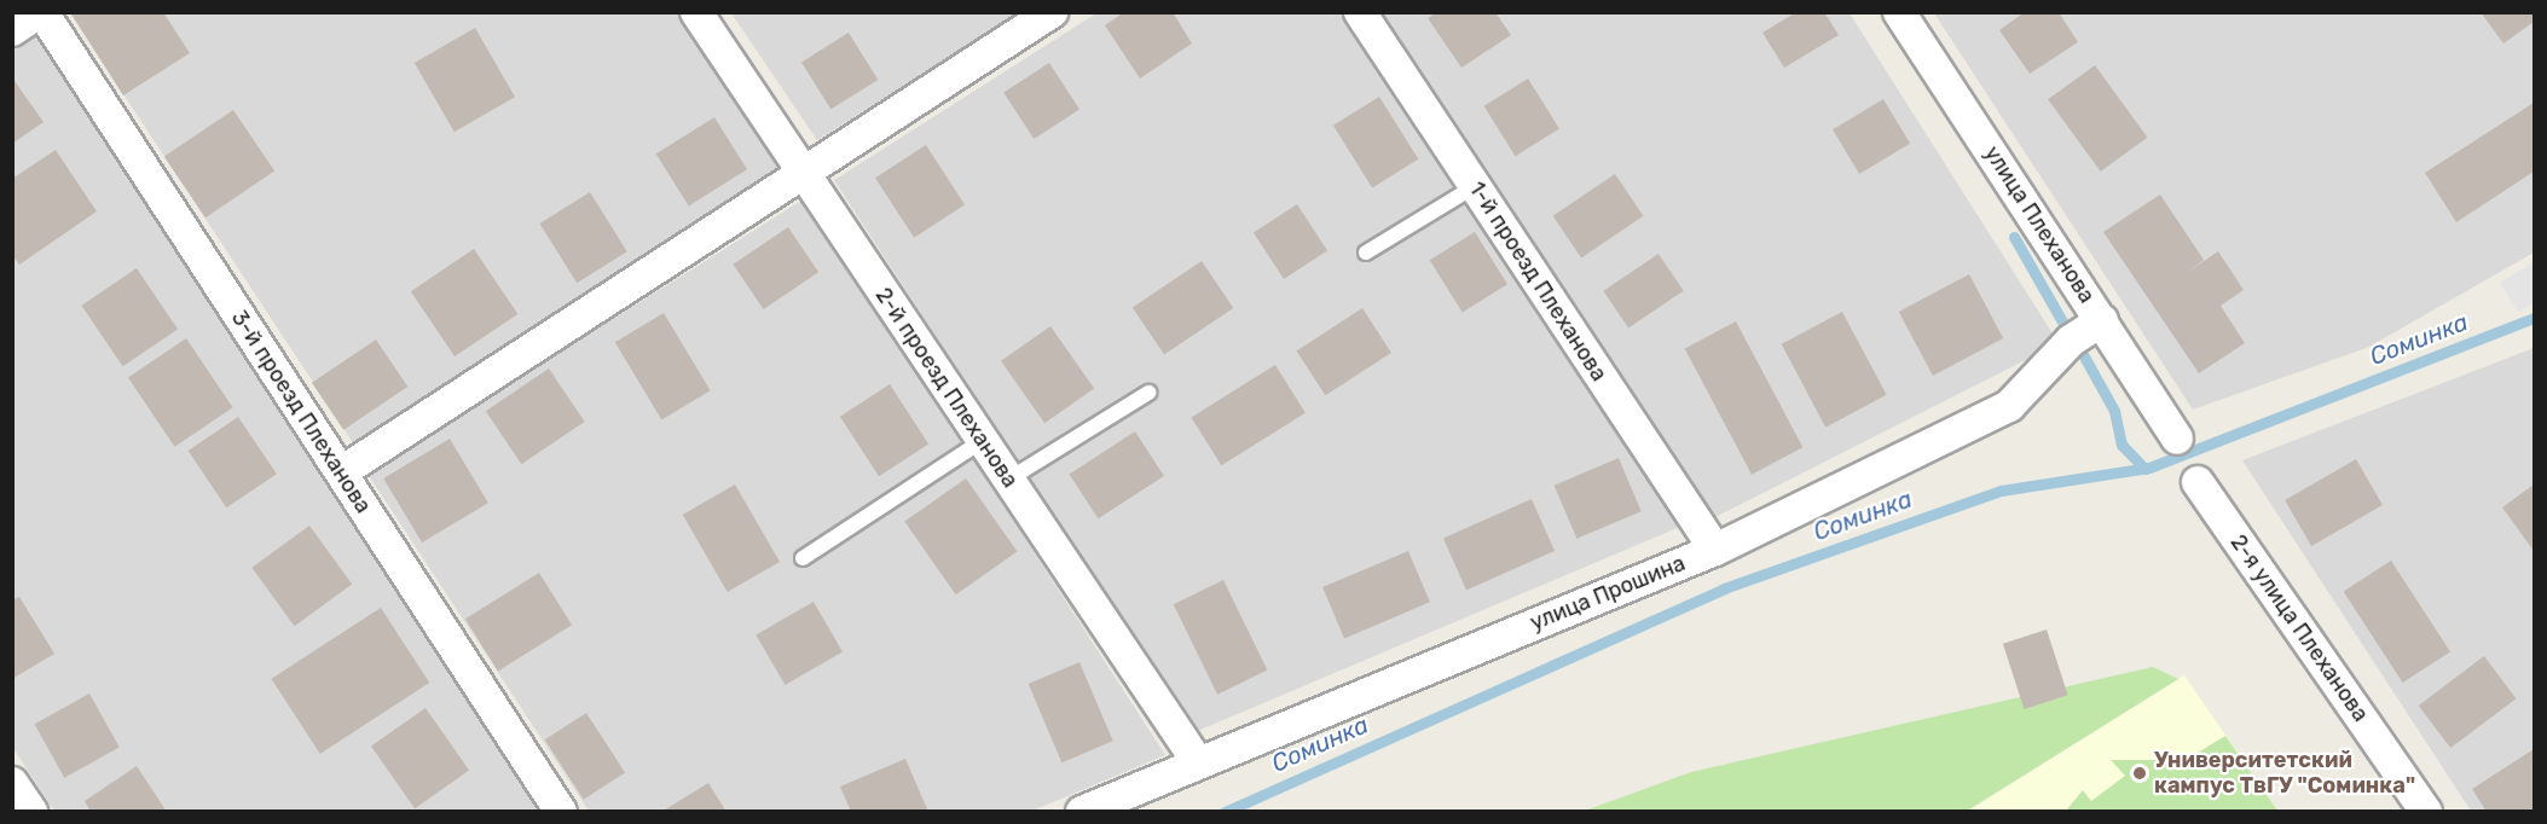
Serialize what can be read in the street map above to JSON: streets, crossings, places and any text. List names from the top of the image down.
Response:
{
  "streets": {
    "street": [
      "улица Плеханова",
      "1-й проезд Плеханова",
      "2-й проезд Плеханова",
      "3-й проезд Плеханова",
      "улица Прошина",
      "2-я улица Плеханова"
    ]
  },
  "crossings": [
    ["улица Плеханова", "улица Прошина"],
    ["1-й проезд Плеханова", "улица Прошина"],
    ["2-й проезд Плеханова", "улица Прошина"]
  ],
  "water": ["Соминка"],
  "places": ["Университетский кампус ТвГУ \"Соминка\""]
}
